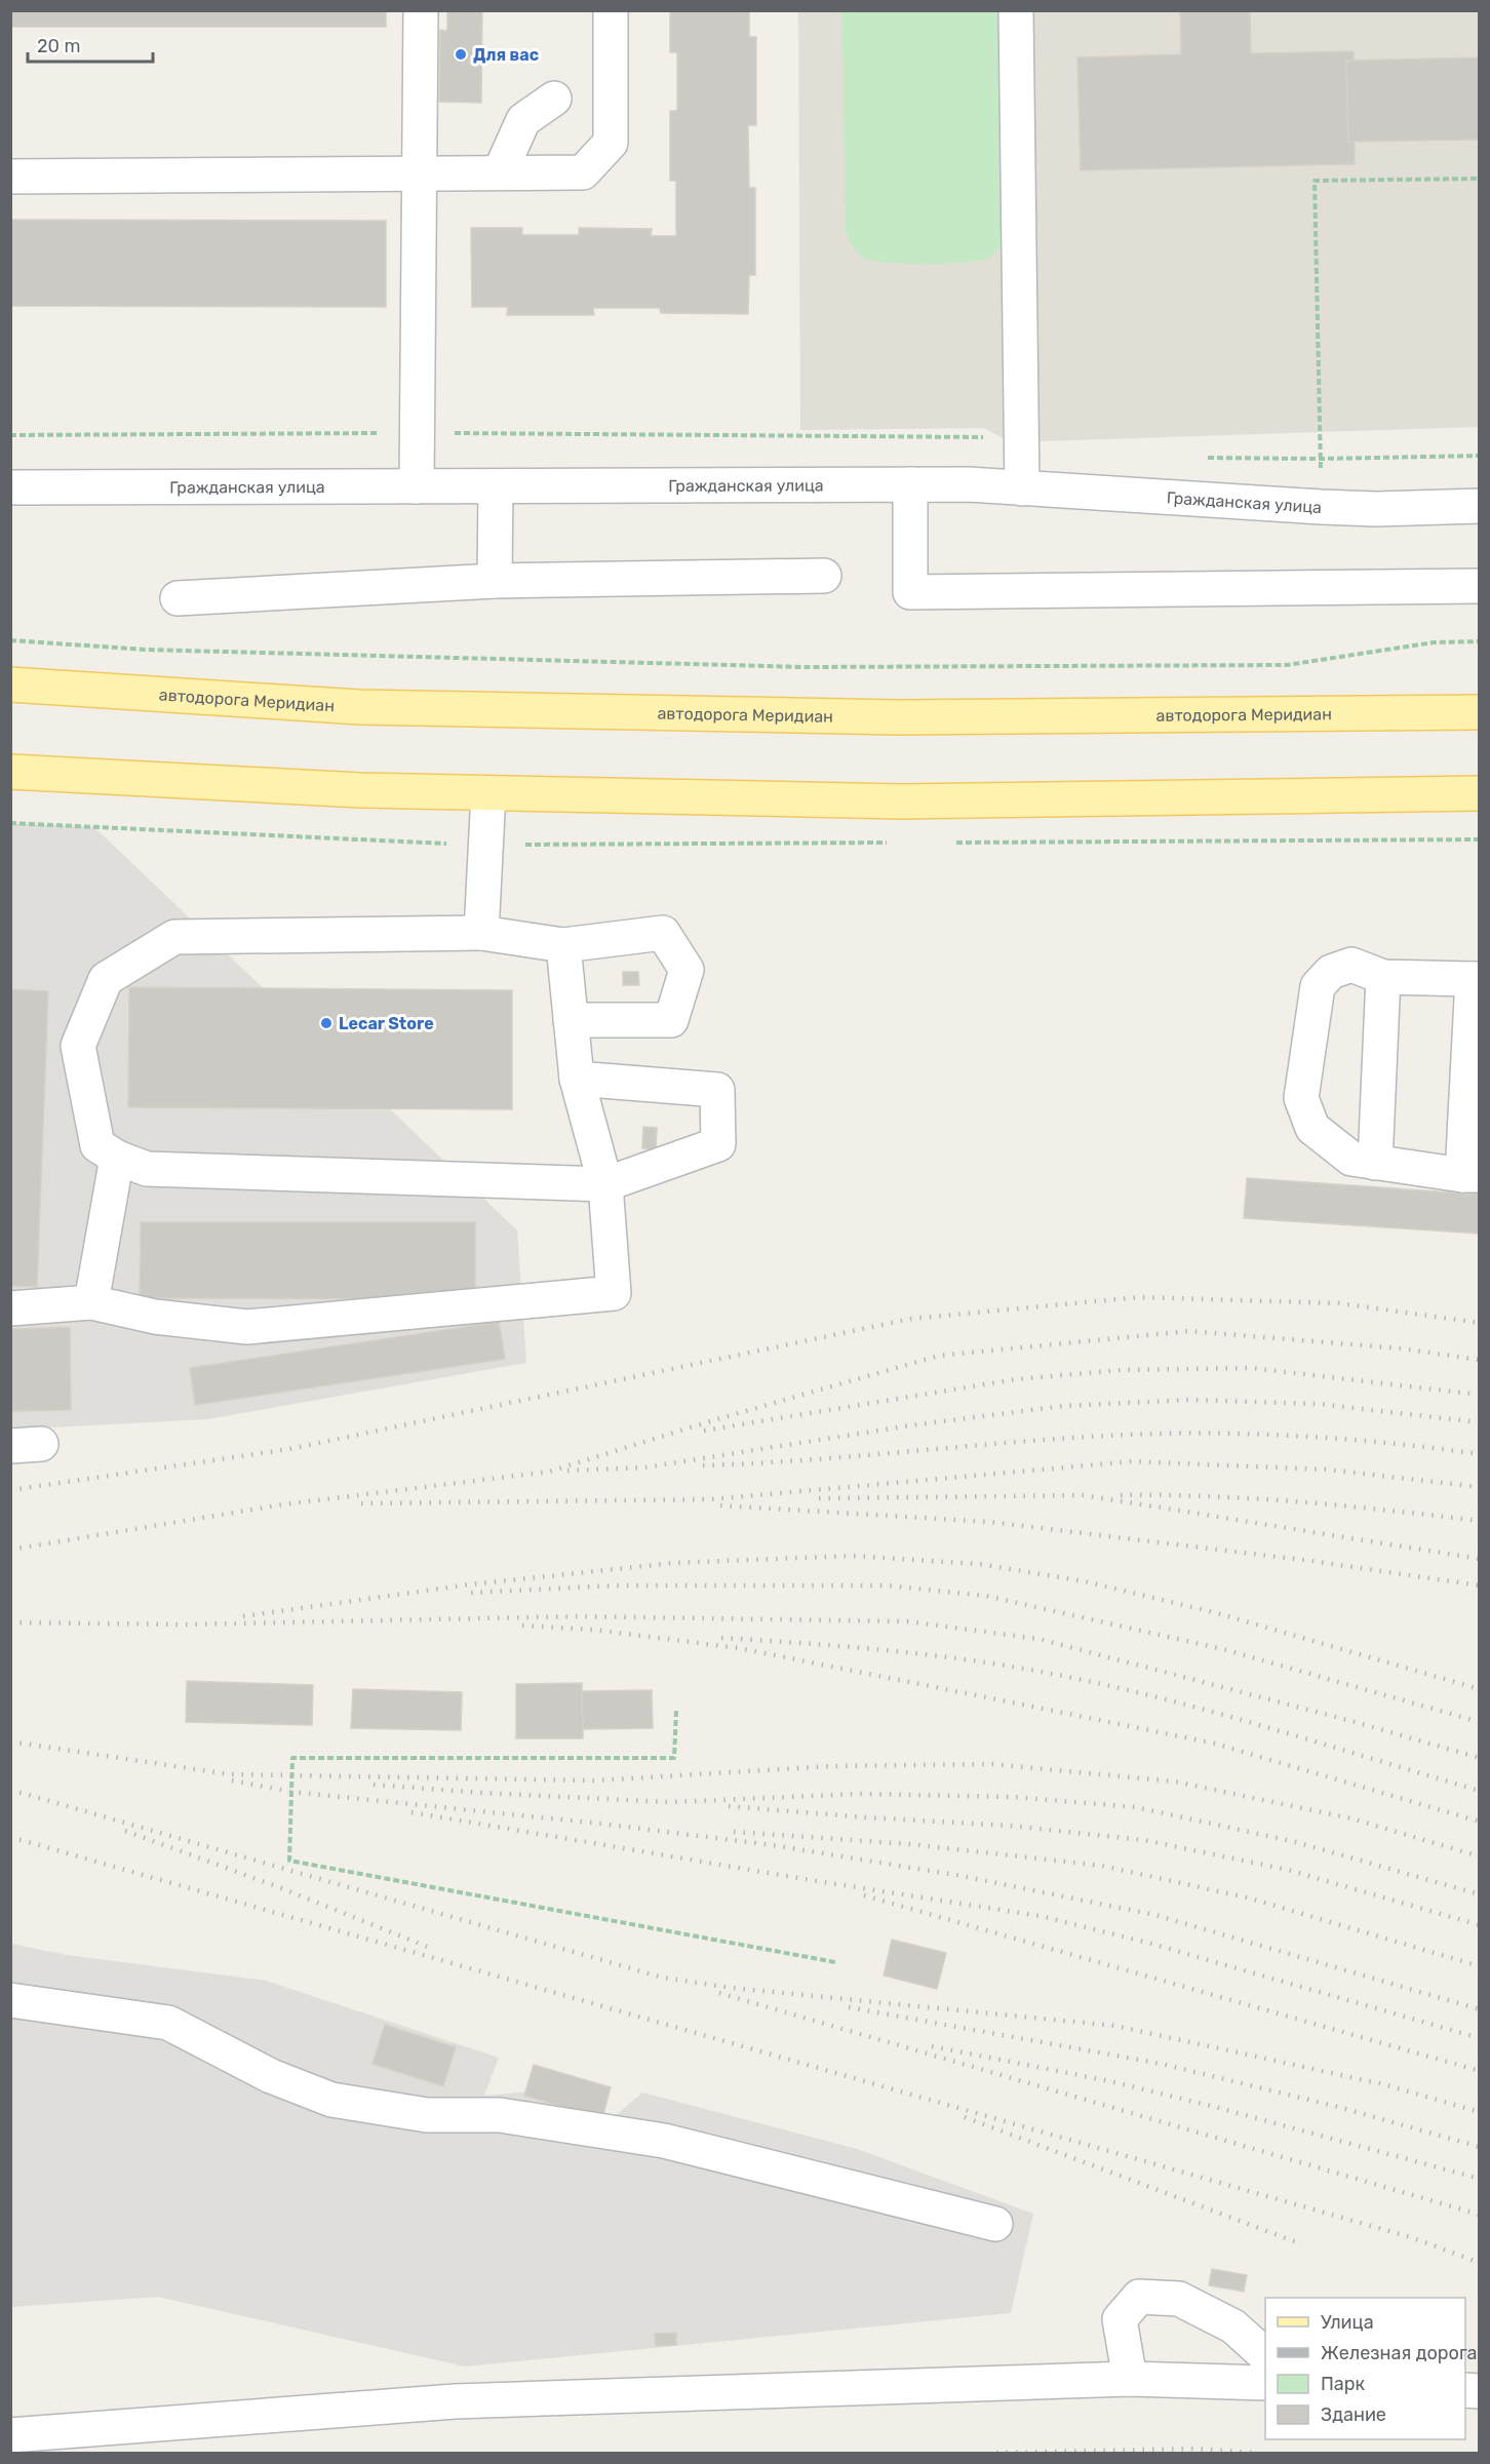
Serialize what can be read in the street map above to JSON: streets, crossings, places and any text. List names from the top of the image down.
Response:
{
  "streets": {
    "main road": ["автодорога Меридиан"],
    "street": ["Гражданская улица"]
  },
  "places": ["Для вас", "Lecar Store"],
  "legend": [
    "Улица",
    "Железная дорога",
    "Парк",
    "Здание"
  ],
  "scale_bar": "20 m"
}
